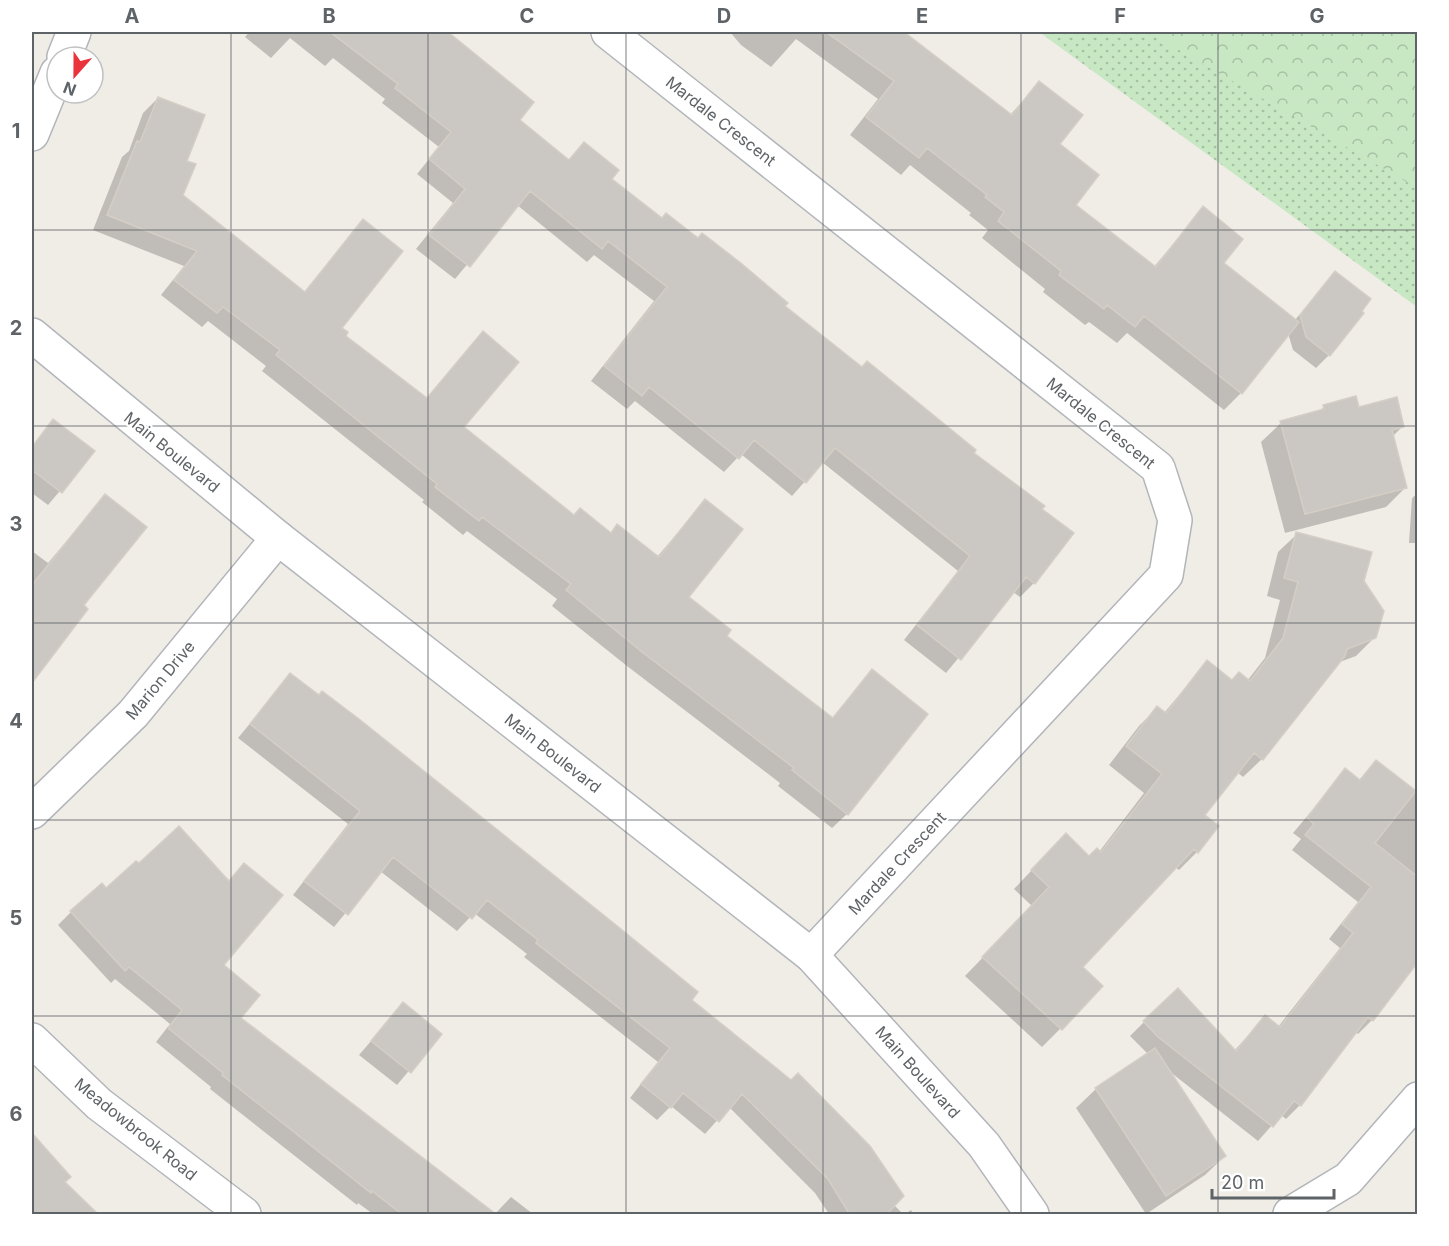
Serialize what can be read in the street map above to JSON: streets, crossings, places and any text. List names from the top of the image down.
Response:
{
  "streets": {
    "street": [
      "Mardale Crescent",
      "Main Boulevard",
      "Marion Drive",
      "Meadowbrook Road"
    ]
  },
  "crossings": [
    ["Mardale Crescent", "Main Boulevard"],
    ["Main Boulevard", "Marion Drive"]
  ],
  "scale_bar": "20 m",
  "north": "bottom",
  "grid": {
    "columns": [
      "A",
      "B",
      "C",
      "D",
      "E",
      "F",
      "G"
    ],
    "rows": [
      "1",
      "2",
      "3",
      "4",
      "5",
      "6"
    ]
  }
}
